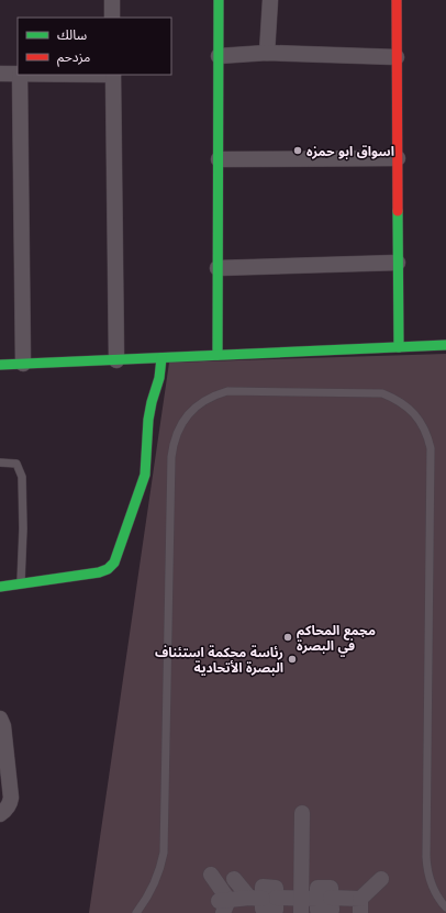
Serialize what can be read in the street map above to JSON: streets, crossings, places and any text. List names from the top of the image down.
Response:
{
  "places": ["اسواق ابو حمزه", "مجمع المحاكم في البصرة", "رئاسة محكمة استئناف البصرة الأتحادية"],
  "legend": ["سالك", "مزدحم"]
}
